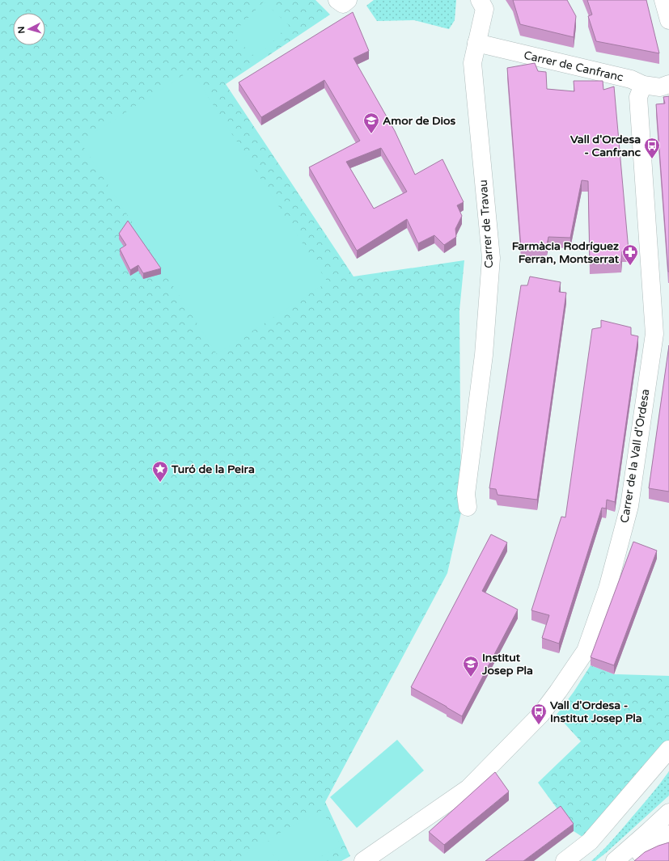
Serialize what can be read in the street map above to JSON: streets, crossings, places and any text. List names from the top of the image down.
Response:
{
  "streets": {
    "street": ["Carrer de Canfranc", "Carrer de Travau", "Carrer de la Vall d'Ordesa"]
  },
  "crossings": [
    ["Carrer de Canfranc", "Carrer de Travau"],
    ["Carrer de Canfranc", "Carrer de la Vall d'Ordesa"]
  ],
  "places": {
    "school or university": ["Amor de Dios", "Institut Josep Pla"],
    "bus stop": ["Vall d'Ordesa - Canfranc", "Vall d'Ordesa - Institut Josep Pla"],
    "pharmacy": ["Farmàcia Rodríguez Ferran, Montserrat"],
    "place": ["Turó de la Peira"]
  },
  "north": "left"
}
